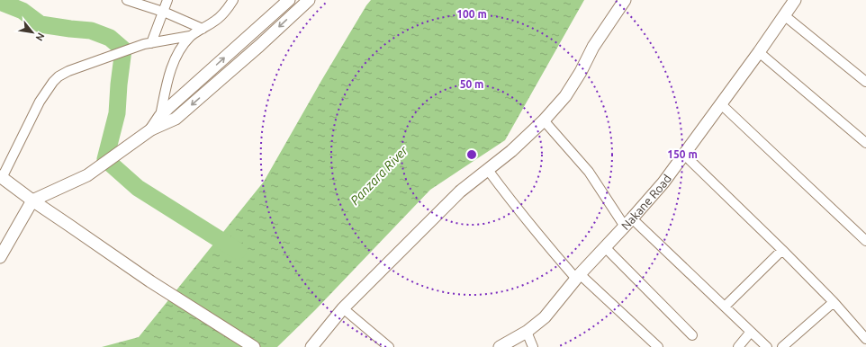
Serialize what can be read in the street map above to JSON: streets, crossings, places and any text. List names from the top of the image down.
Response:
{
  "streets": {
    "street": ["Nakane Road"]
  },
  "water": ["Panzara River"],
  "north": "bottom right",
  "rings": ["100 m", "50 m", "150 m"]
}
